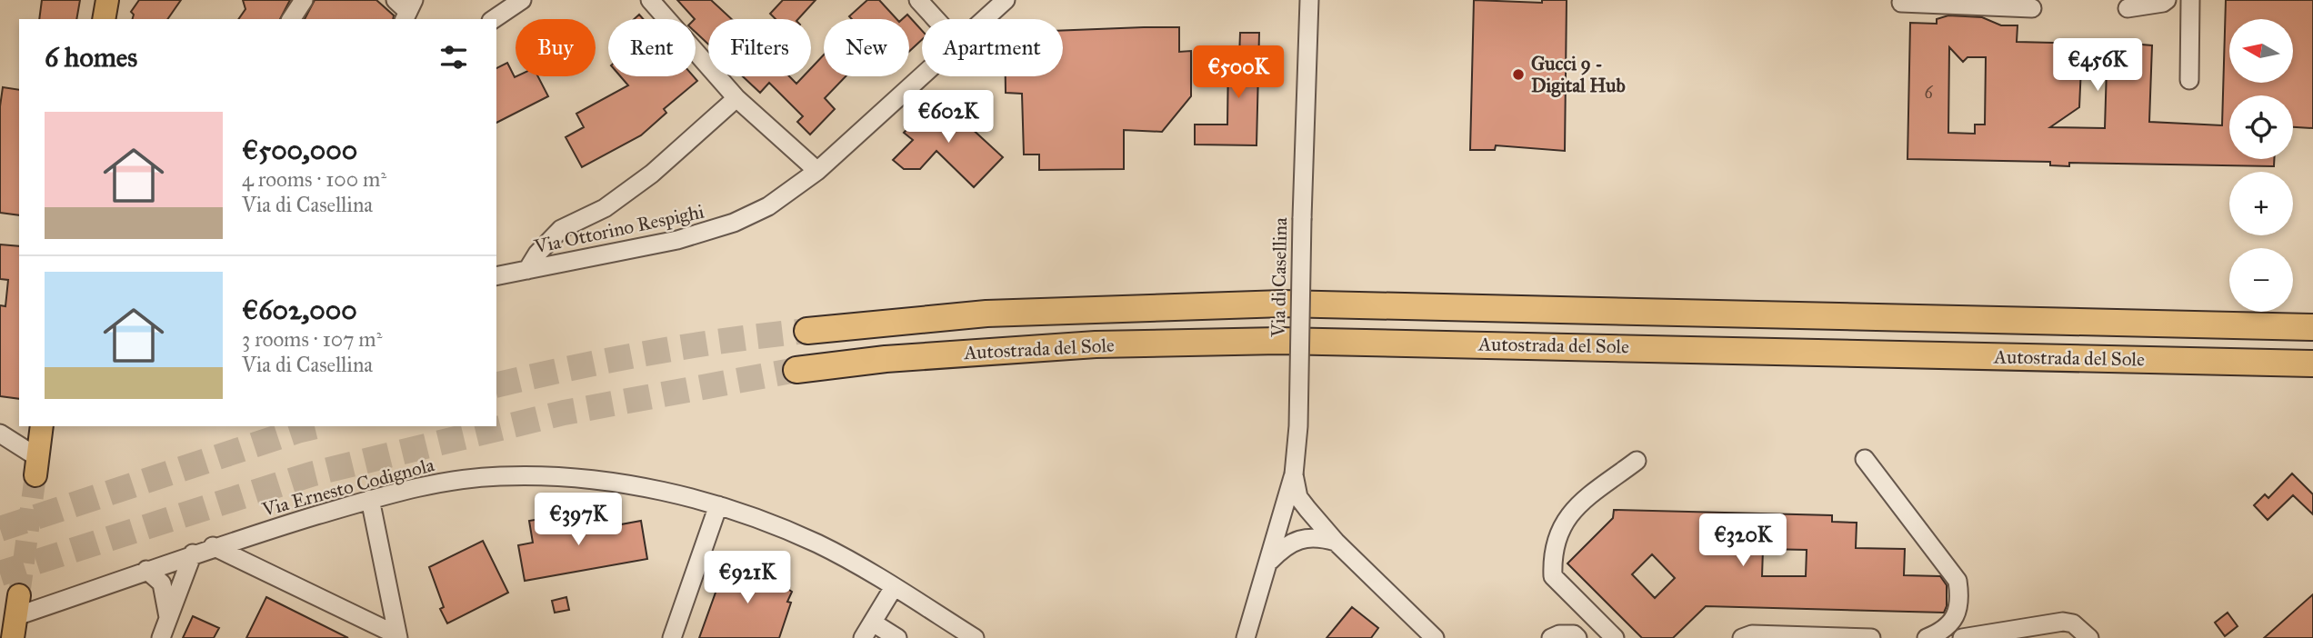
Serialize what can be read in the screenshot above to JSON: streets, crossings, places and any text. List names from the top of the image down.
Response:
{
  "streets": {
    "highway": ["Autostrada del Sole"],
    "street": ["Via Ottorino Respighi", "Via di Casellina", "Via Ernesto Codignola"]
  },
  "places": ["Gucci 9 - Digital Hub"],
  "house_numbers": ["6"],
  "north": "left",
  "page": {
    "map_buttons": ["+", "−"],
    "chip": [
      "Buy",
      "Rent",
      "Filters",
      "New",
      "Apartment"
    ],
    "heading": "6 homes",
    "price": [
      "€456K",
      "€500K",
      "€602K",
      "€397K",
      "€320K",
      "€921K"
    ],
    "list": [
      {
        "name": "€500,000",
        "note": "4 rooms · 100 m² · Via di Casellina"
      },
      {
        "name": "€602,000",
        "note": "3 rooms · 107 m² · Via di Casellina"
      }
    ]
  }
}
